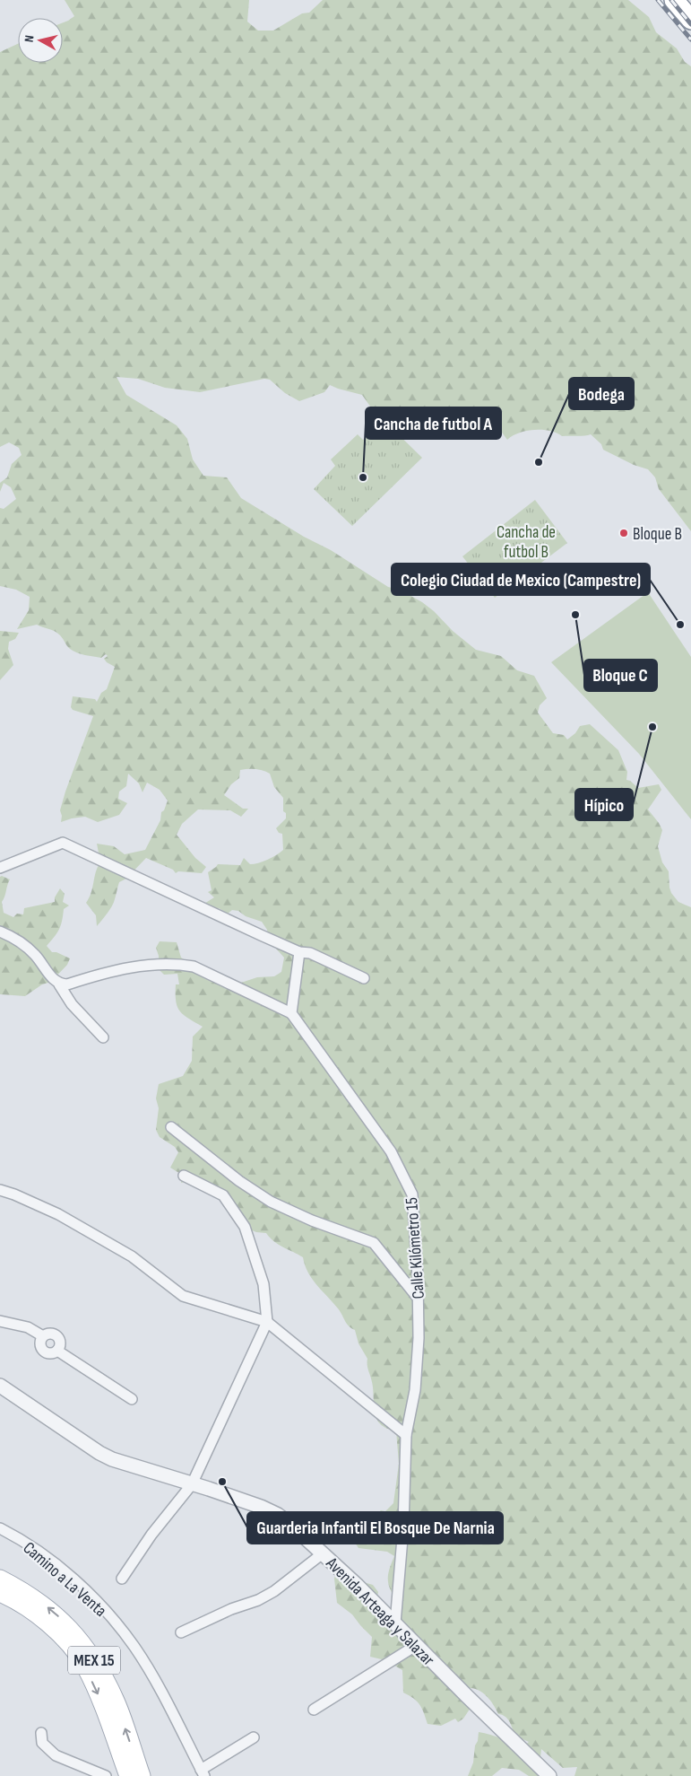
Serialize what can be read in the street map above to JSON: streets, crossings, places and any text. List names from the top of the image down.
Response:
{
  "streets": {
    "main road": ["MEX 15"],
    "street": ["Calle Kilómetro 15", "Camino a La Venta", "Avenida Arteaga y Salazar"]
  },
  "crossings": [
    ["Calle Kilómetro 15", "Avenida Arteaga y Salazar"]
  ],
  "parks": ["Cancha de futbol B"],
  "places": [
    "Bodega",
    "Cancha de futbol A",
    "Bloque B",
    "Bloque C",
    "Colegio Ciudad de Mexico (Campestre)",
    "Hípico",
    "Guarderia Infantil El Bosque De Narnia"
  ],
  "north": "left"
}
